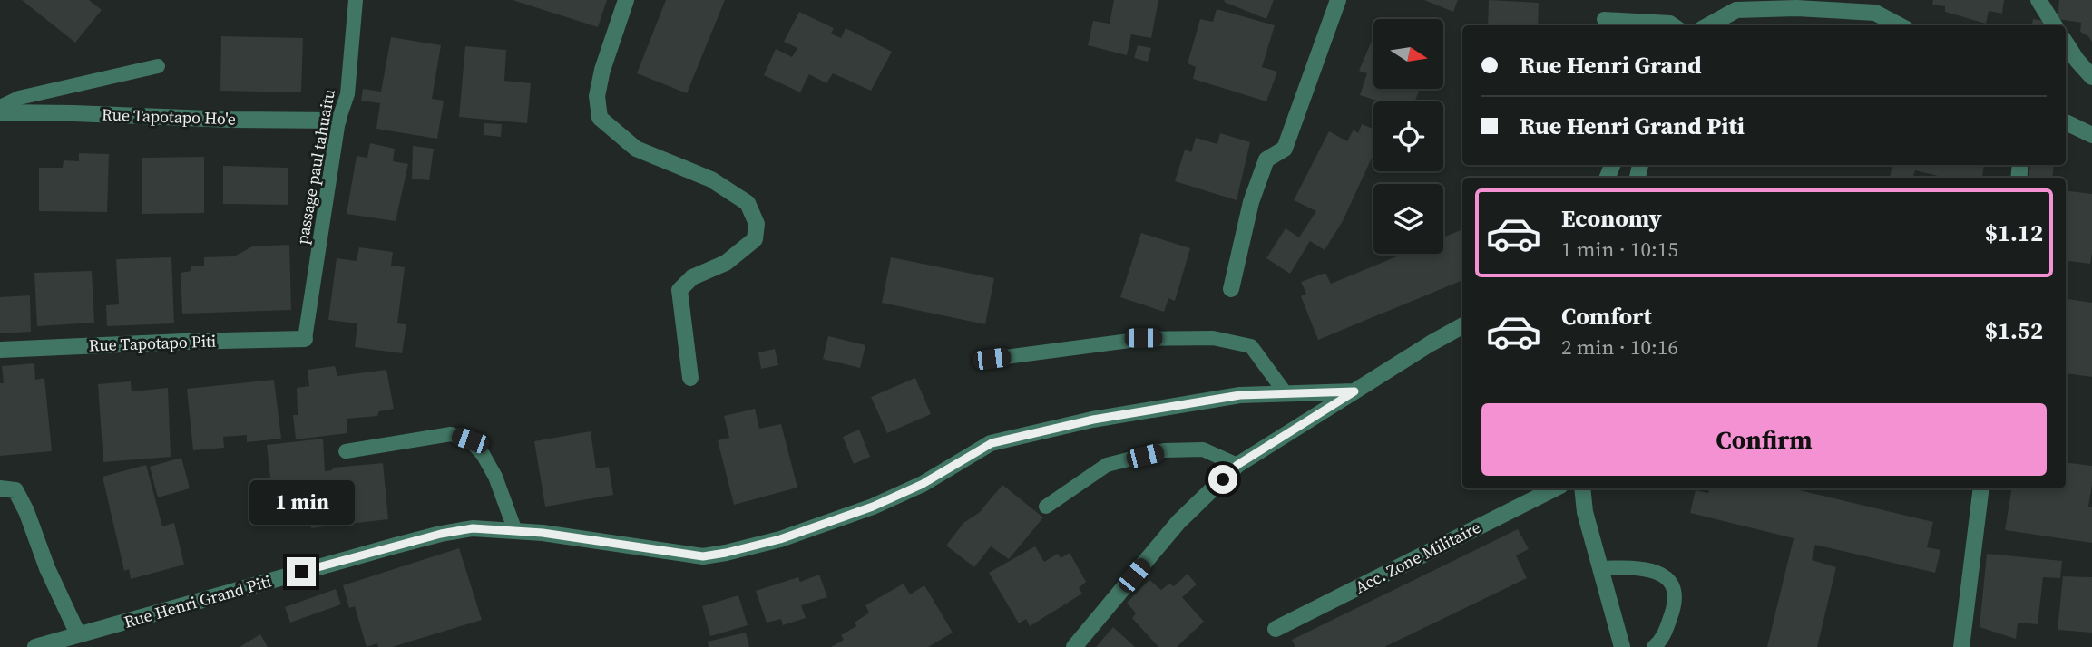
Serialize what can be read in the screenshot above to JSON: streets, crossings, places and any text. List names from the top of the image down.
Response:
{
  "streets": {
    "street": [
      "Rue Tapotapo Ho'e",
      "Rue Tapotapo Piti",
      "Acc. Zone Militaire",
      "Rue Henri Grand Piti"
    ],
    "lane": ["passage paul tahuaitu"]
  },
  "crossings": [
    ["Rue Tapotapo Ho'e", "passage paul tahuaitu"],
    ["passage paul tahuaitu", "Rue Tapotapo Piti"]
  ],
  "north": "right",
  "page": {
    "banner": ["Rue Henri Grand", "Rue Henri Grand Piti"],
    "list": [
      {
        "name": "Economy",
        "note": "1 min · 10:15",
        "value": "$1.12"
      },
      {
        "name": "Comfort",
        "note": "2 min · 10:16",
        "value": "$1.52"
      }
    ],
    "buttons": "Confirm",
    "bubble": "1 min"
  }
}
